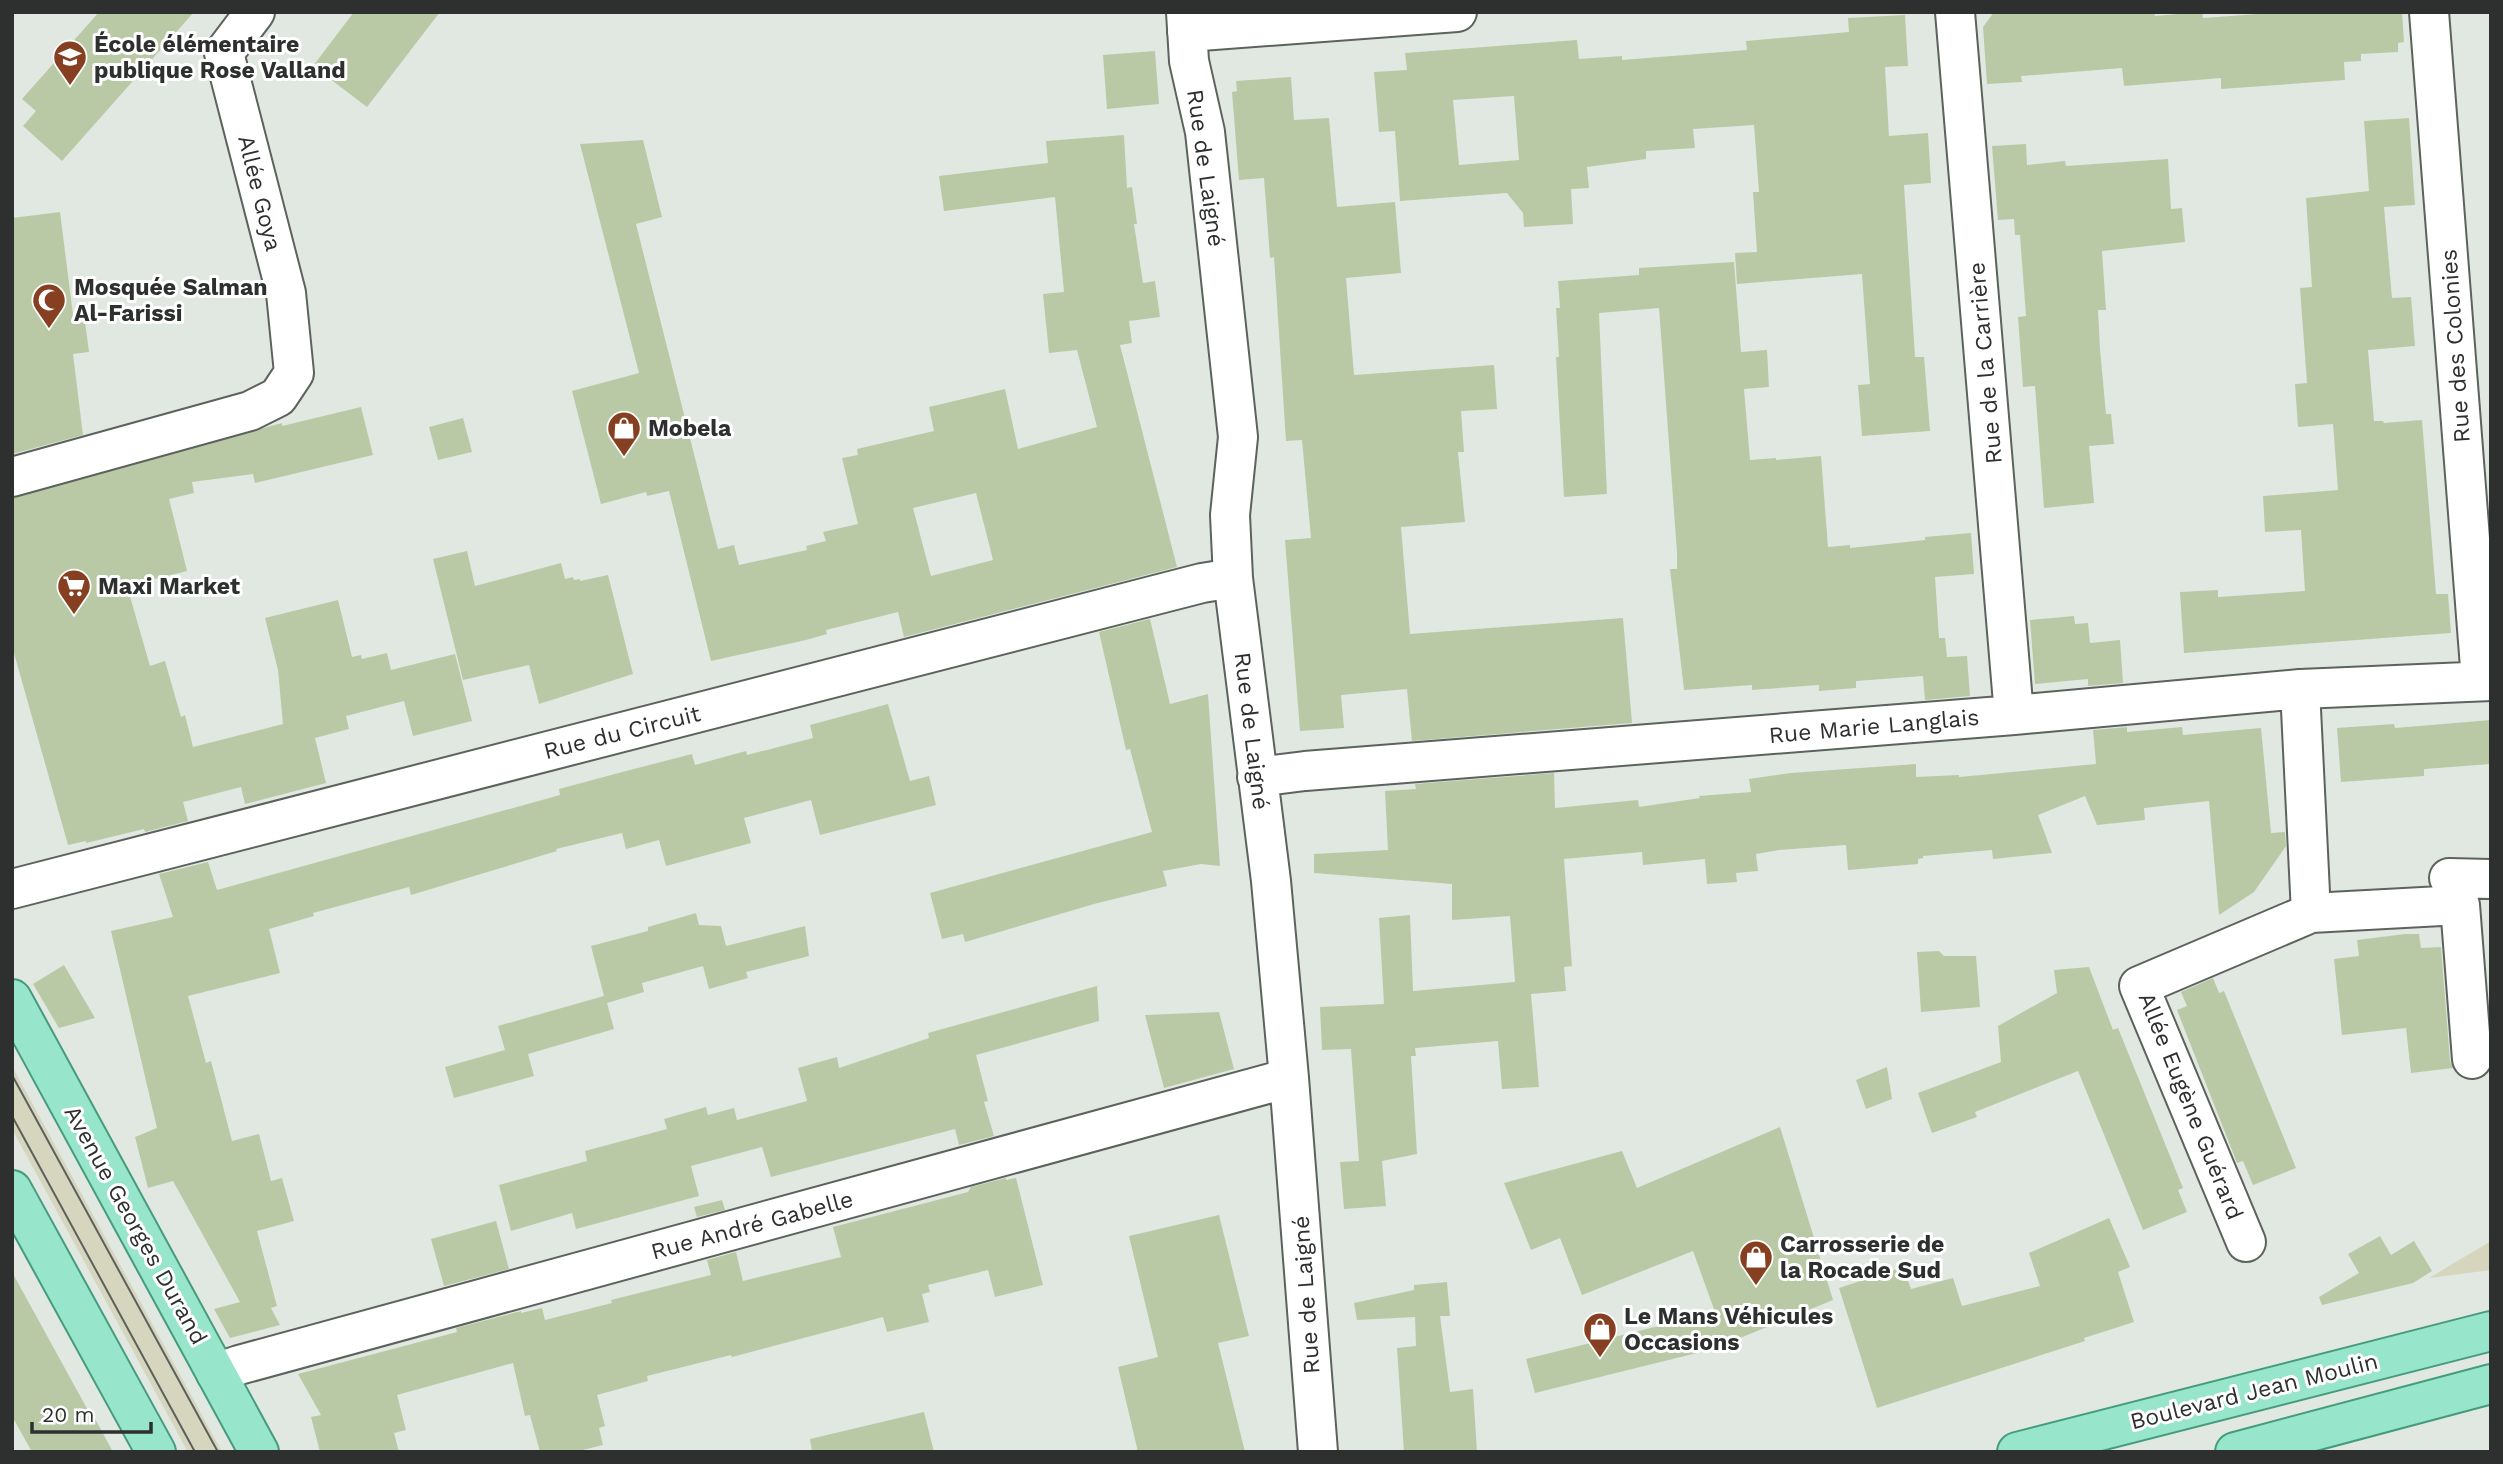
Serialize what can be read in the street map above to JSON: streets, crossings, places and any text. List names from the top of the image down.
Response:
{
  "streets": {
    "main road": ["Avenue Georges Durand", "Boulevard Jean Moulin"],
    "street": [
      "Rue de Laigné",
      "Allée Goya",
      "Rue des Colonies",
      "Rue de la Carrière",
      "Rue Marie Langlais",
      "Rue du Circuit",
      "Allée Eugène Guérard",
      "Rue André Gabelle"
    ]
  },
  "crossings": [
    ["Rue de Laigné", "Rue Marie Langlais"],
    ["Rue de Laigné", "Rue du Circuit"],
    ["Rue de Laigné", "Rue André Gabelle"],
    ["Rue des Colonies", "Rue Marie Langlais"],
    ["Rue de la Carrière", "Rue Marie Langlais"],
    ["Avenue Georges Durand", "Rue André Gabelle"]
  ],
  "places": {
    "school or university": ["École élémentaire publique Rose Valland"],
    "mosque": ["Mosquée Salman Al-Farissi"],
    "shop": ["Mobela", "Carrosserie de la Rocade Sud", "Le Mans Véhicules Occasions"],
    "supermarket": ["Maxi Market"]
  },
  "scale_bar": "20 m"
}
